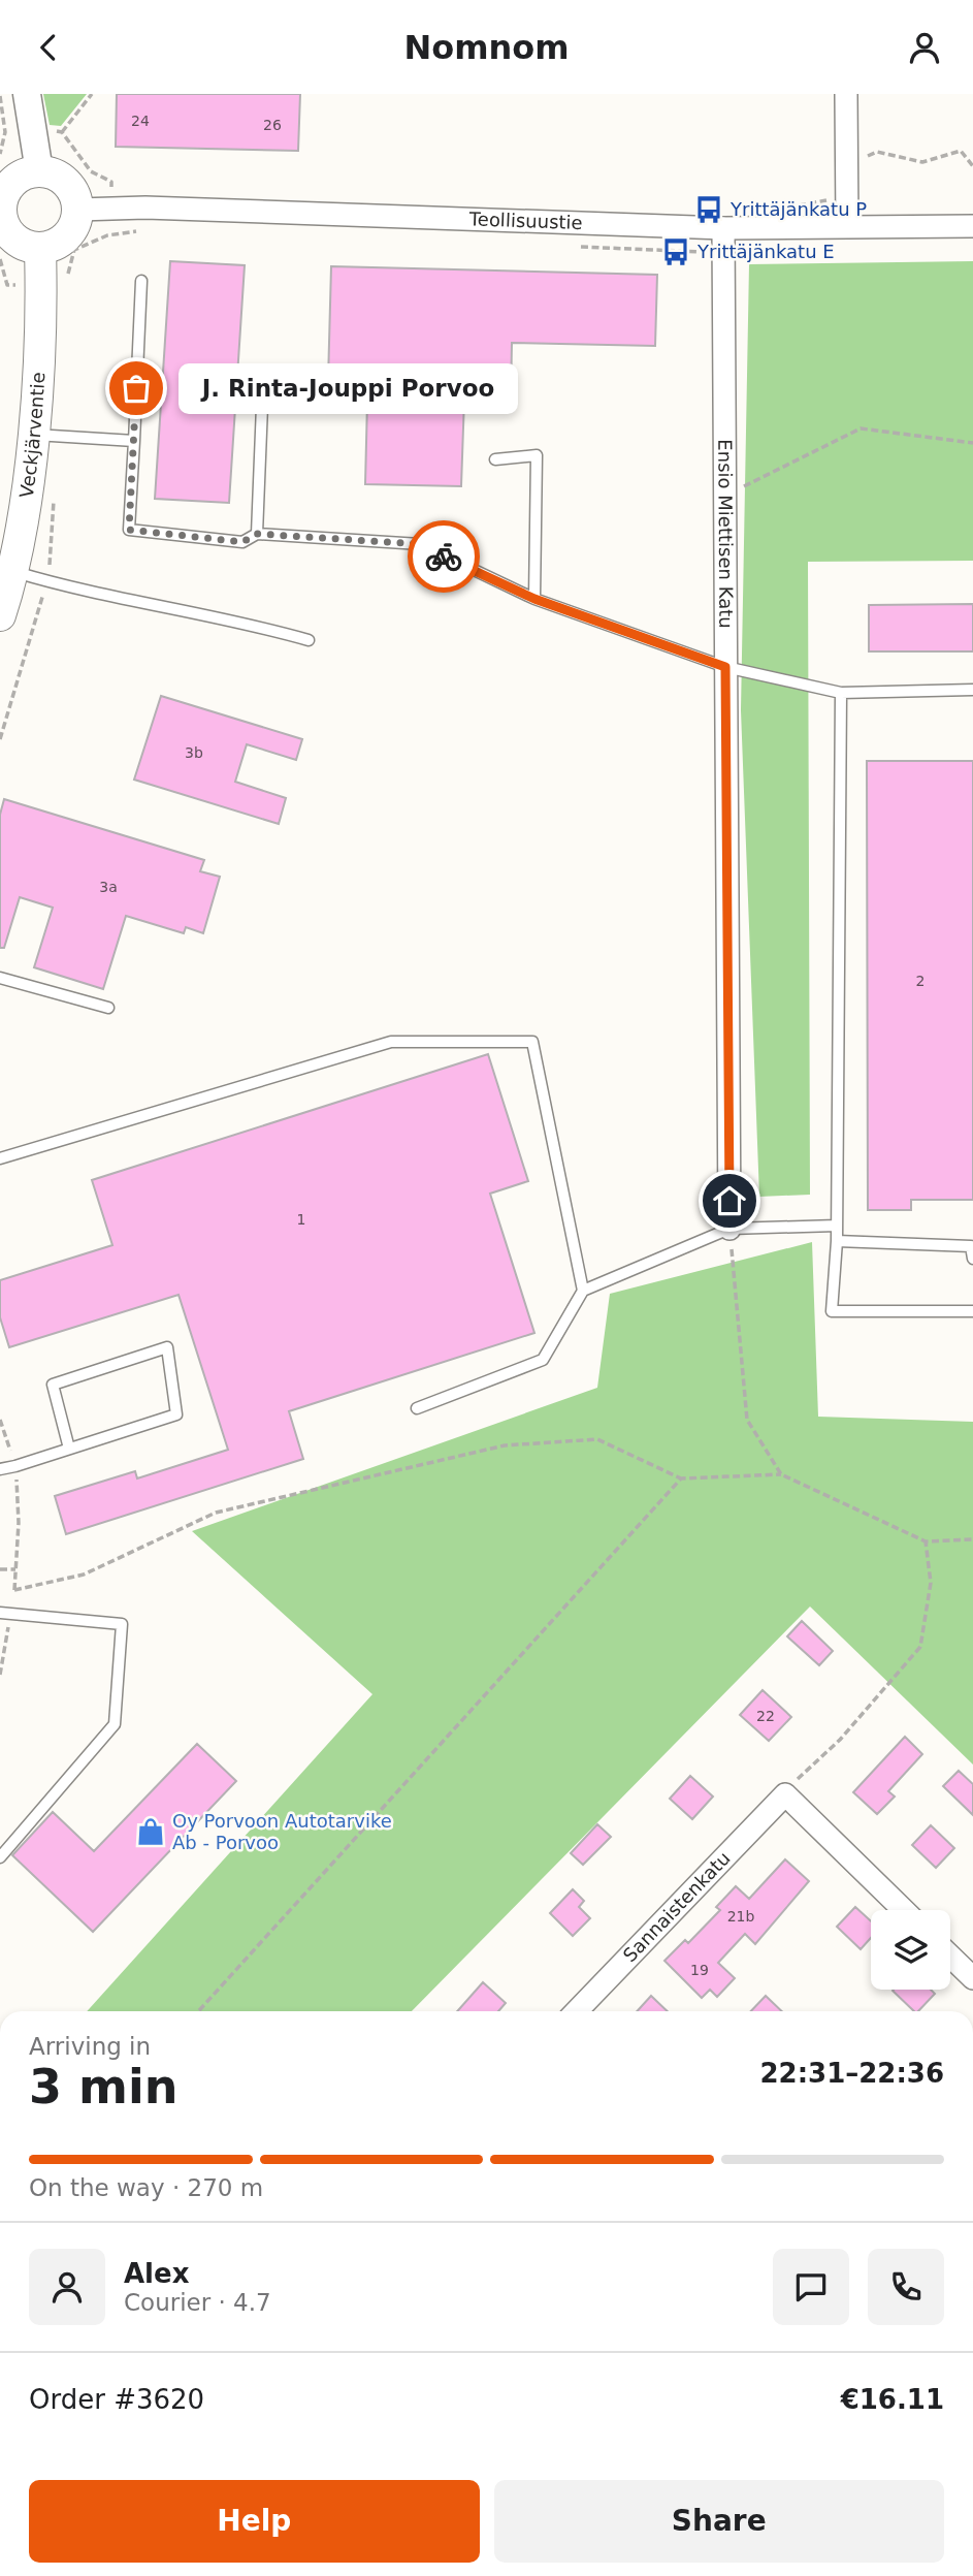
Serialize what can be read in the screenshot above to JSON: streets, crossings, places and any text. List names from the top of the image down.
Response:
{
  "streets": {
    "main road": ["Veckjärventie"],
    "street": ["Teollisuustie", "Ensio Miettisen Katu", "Sannaistenkatu"]
  },
  "crossings": [
    ["Teollisuustie", "Veckjärventie"],
    ["Teollisuustie", "Ensio Miettisen Katu"]
  ],
  "places": {
    "bus stop": ["Yrittäjänkatu P", "Yrittäjänkatu E"],
    "other": ["J. Rinta-Jouppi Porvoo"],
    "shop": ["Oy Porvoon Autotarvike Ab - Porvoo"]
  },
  "house_numbers": [
    "24",
    "26",
    "3b",
    "3a",
    "2",
    "1",
    "22",
    "21b",
    "19"
  ],
  "page": {
    "header": "Nomnom",
    "bubble": "J. Rinta-Jouppi Porvoo",
    "heading": ["3 min", "Arriving in", "22:31–22:36"],
    "panel": [
      "Alex",
      "Courier · 4.7",
      "Order #3620",
      "€16.11"
    ],
    "bar": "On the way · 270 m",
    "buttons": ["Help", "Share"]
  }
}
